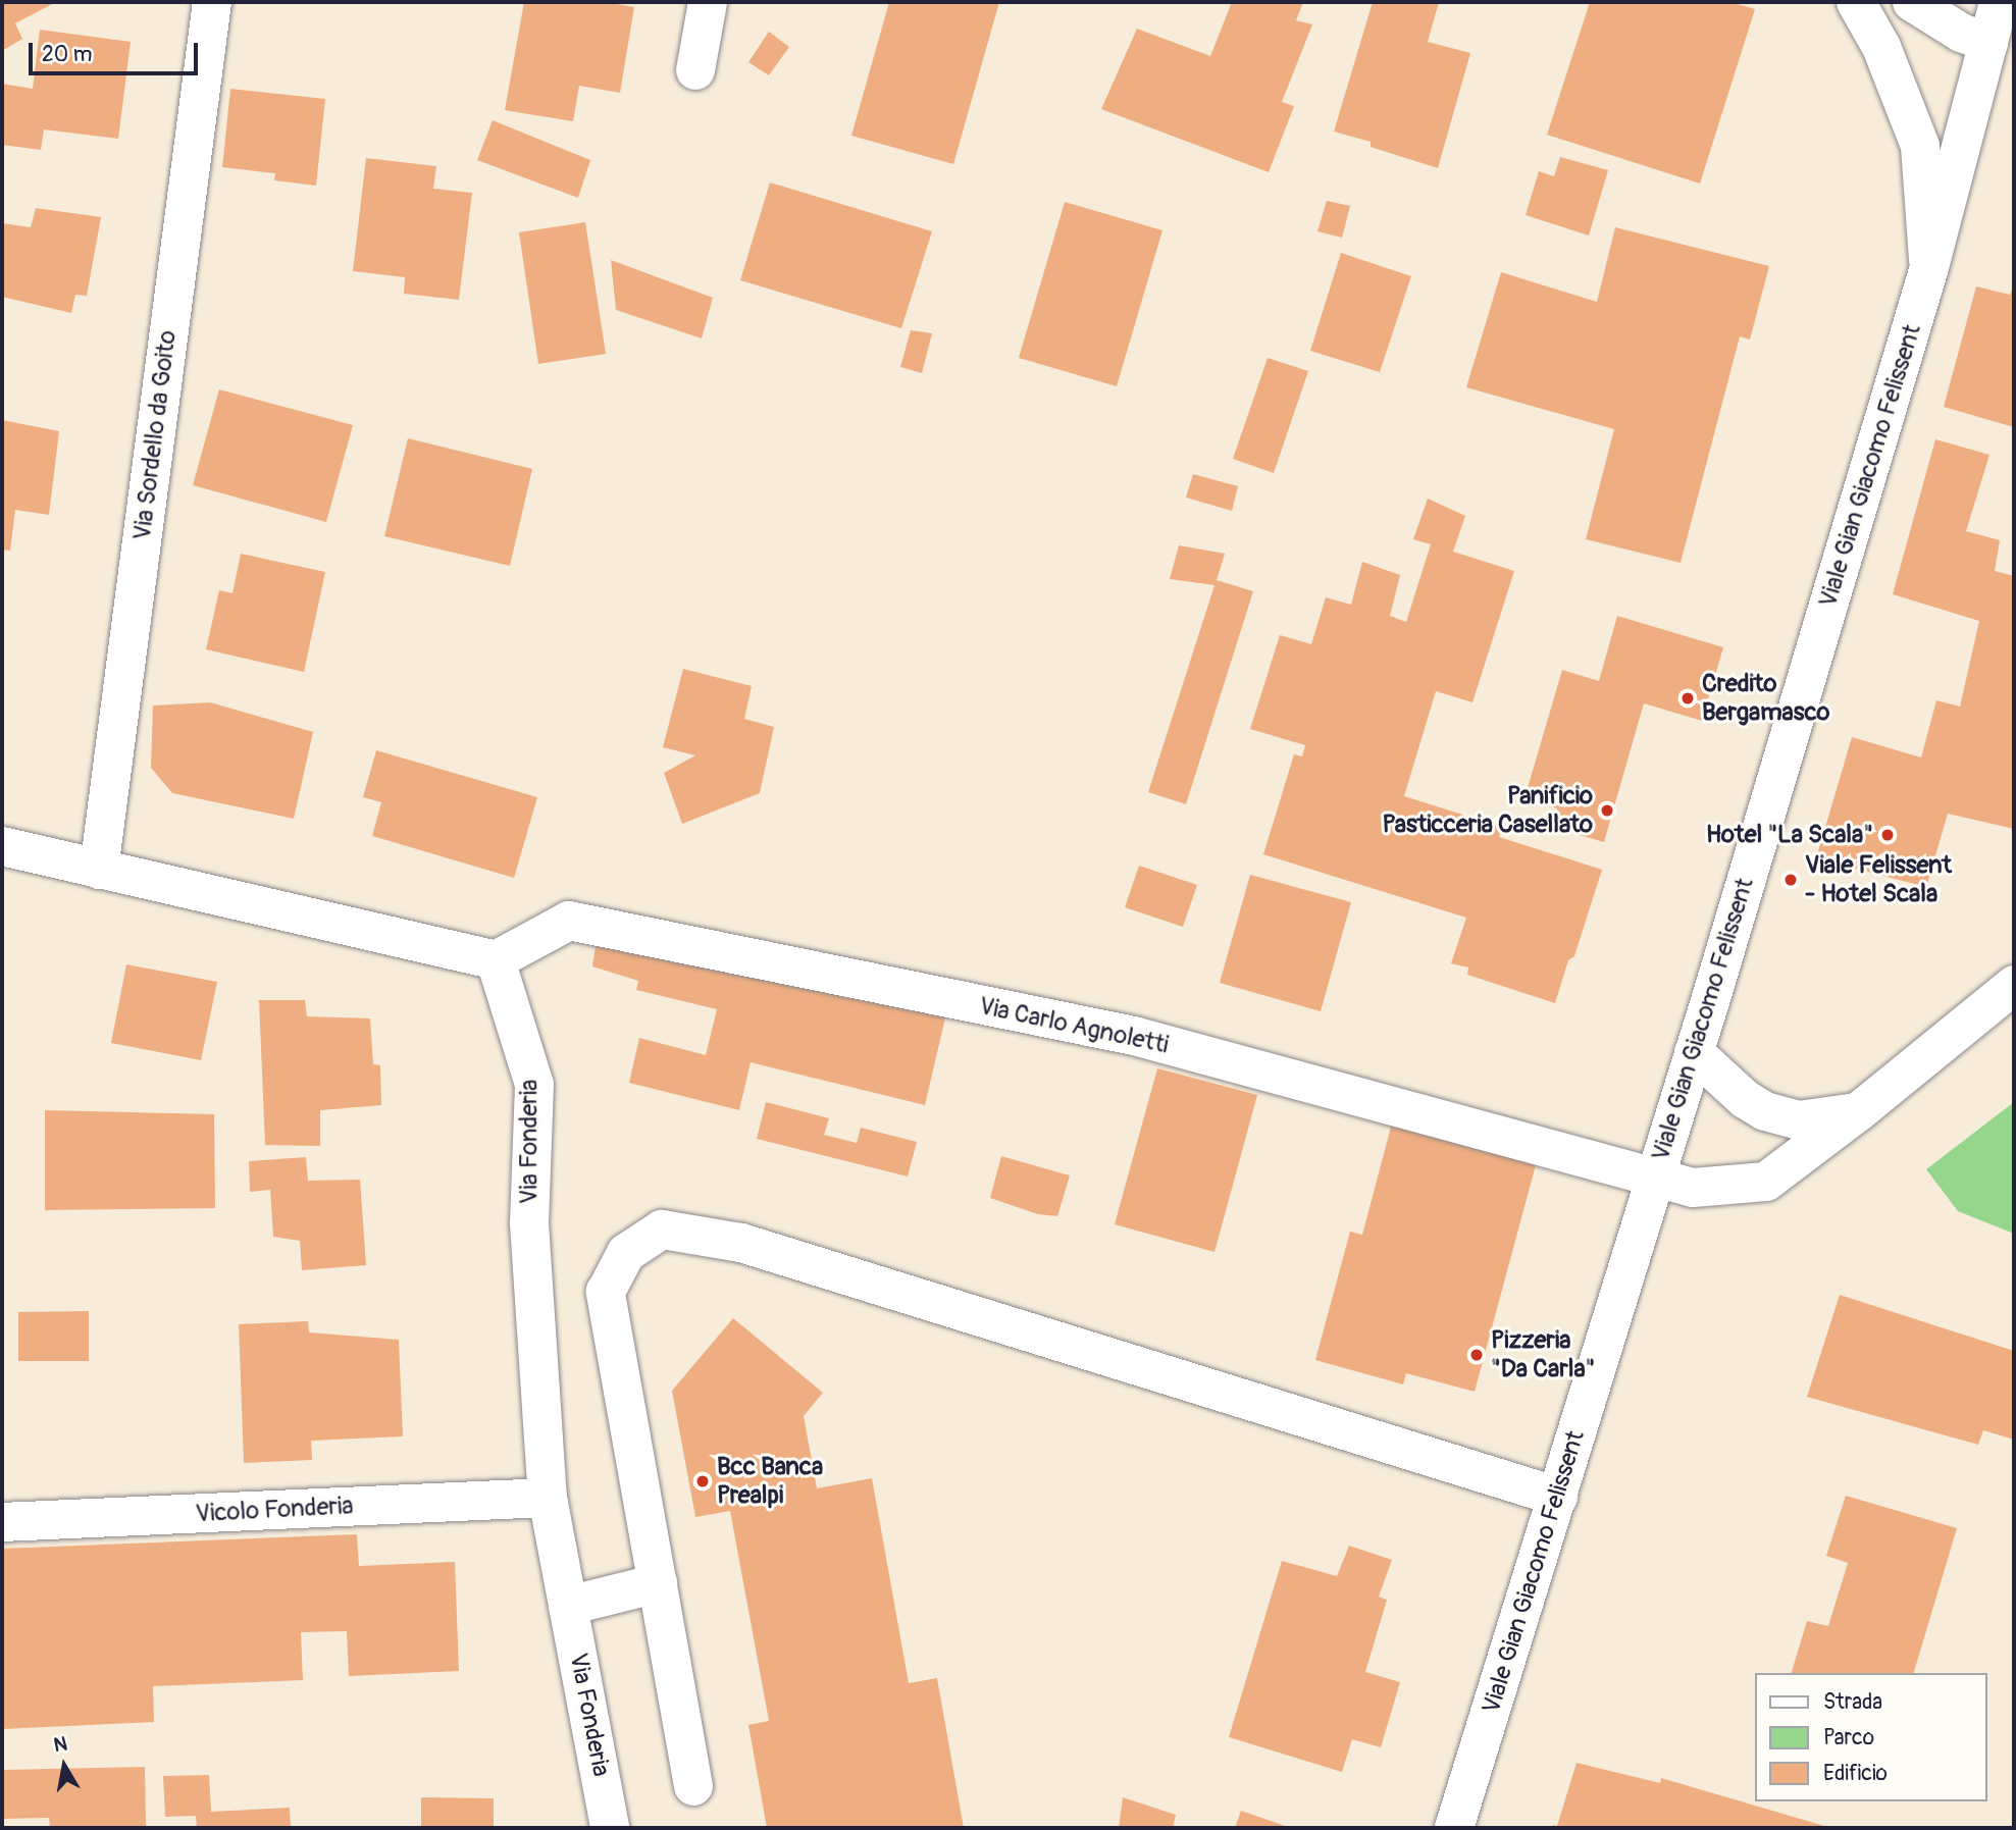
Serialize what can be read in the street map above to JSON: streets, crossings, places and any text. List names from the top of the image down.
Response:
{
  "streets": {
    "street": [
      "Via Sordello da Goito",
      "Viale Gian Giacomo Felissent",
      "Via Carlo Agnoletti",
      "Via Fonderia",
      "Vicolo Fonderia"
    ]
  },
  "crossings": [
    ["Viale Gian Giacomo Felissent", "Via Carlo Agnoletti"],
    ["Via Carlo Agnoletti", "Via Fonderia"],
    ["Via Fonderia", "Vicolo Fonderia"]
  ],
  "places": [
    "Credito Bergamasco",
    "Panificio Pasticceria Casellato",
    "Hotel \"La Scala\"",
    "Viale Felissent - Hotel Scala",
    "Pizzeria \"Da Carla\"",
    "Bcc Banca Prealpi"
  ],
  "legend": ["Strada", "Parco", "Edificio"],
  "scale_bar": "20 m",
  "north": "top"
}
